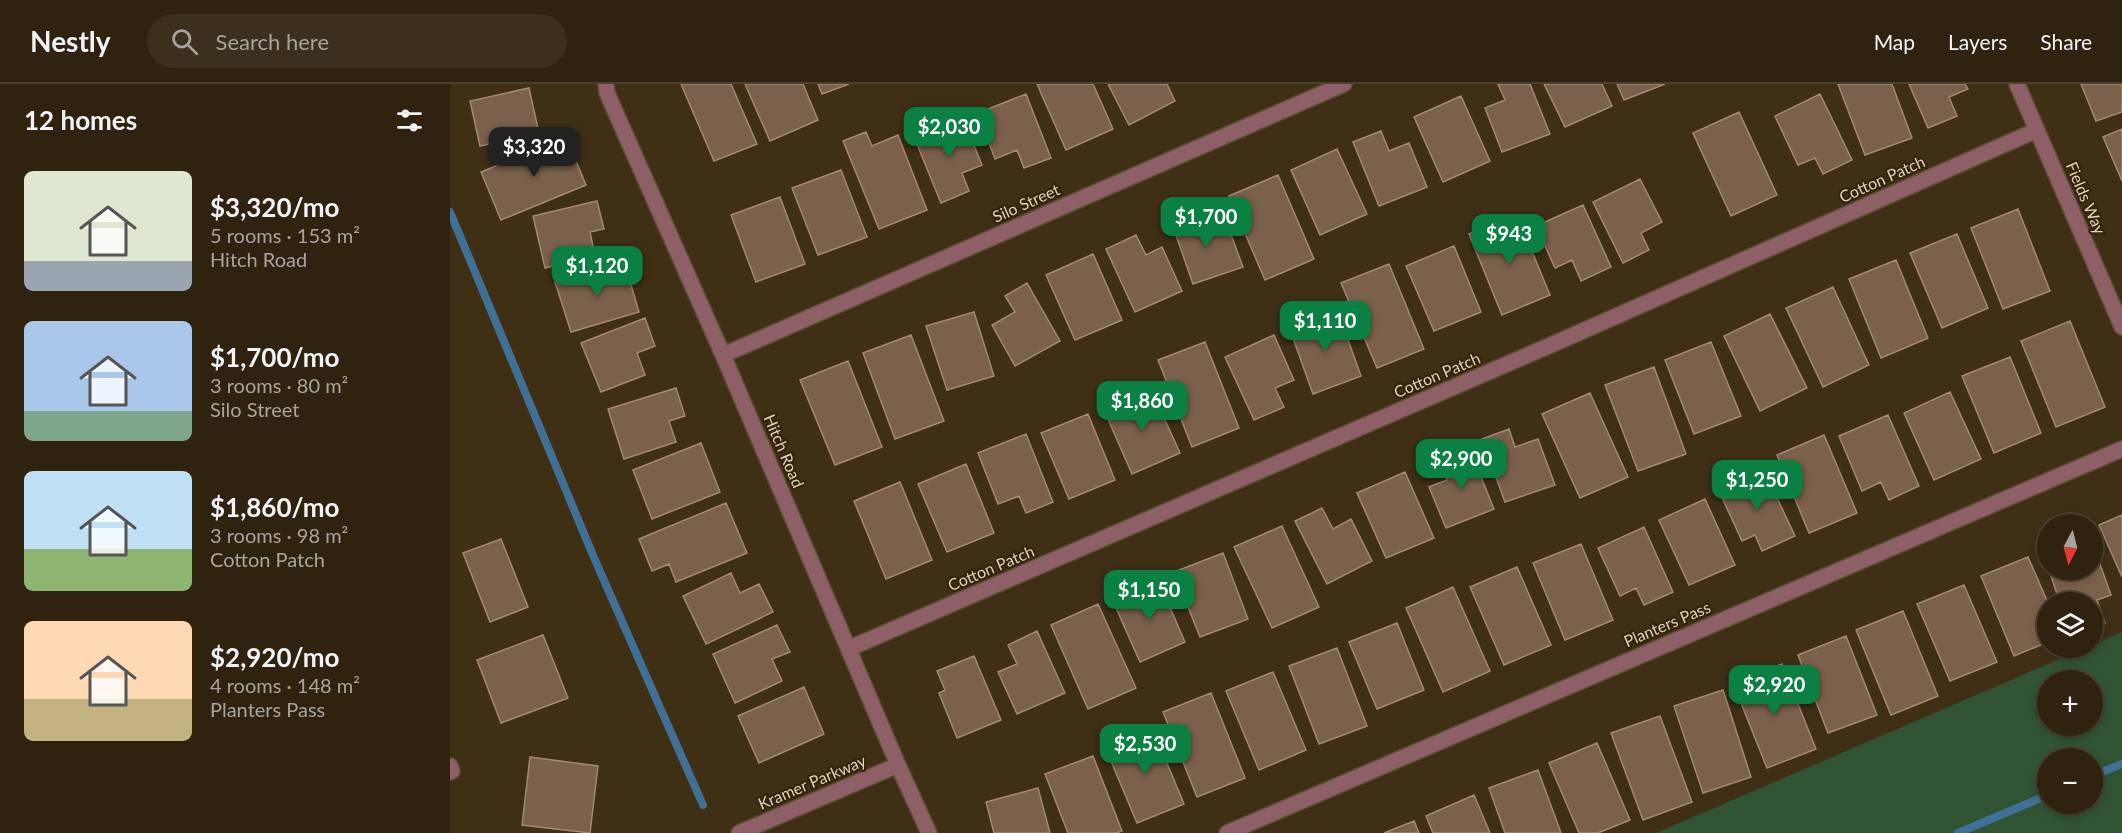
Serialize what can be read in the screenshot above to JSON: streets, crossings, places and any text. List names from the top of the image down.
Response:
{
  "streets": {
    "street": [
      "Cotton Patch",
      "Fields Way",
      "Silo Street",
      "Hitch Road",
      "Planters Pass",
      "Kramer Parkway"
    ]
  },
  "crossings": [
    ["Cotton Patch", "Fields Way"],
    ["Cotton Patch", "Hitch Road"],
    ["Silo Street", "Hitch Road"],
    ["Hitch Road", "Kramer Parkway"]
  ],
  "north": "bottom",
  "page": {
    "header": "Nestly",
    "search": "Search here",
    "nav": ["Map", "Layers", "Share"],
    "heading": "12 homes",
    "price": [
      "$2,030",
      "$3,320",
      "$1,700",
      "$943",
      "$1,120",
      "$1,110",
      "$1,860",
      "$2,900",
      "$1,250",
      "$1,150",
      "$2,920",
      "$2,530"
    ],
    "list": [
      {
        "name": "$3,320/mo",
        "note": "5 rooms · 153 m² · Hitch Road"
      },
      {
        "name": "$1,700/mo",
        "note": "3 rooms · 80 m² · Silo Street"
      },
      {
        "name": "$1,860/mo",
        "note": "3 rooms · 98 m² · Cotton Patch"
      },
      {
        "name": "$2,920/mo",
        "note": "4 rooms · 148 m² · Planters Pass"
      }
    ],
    "map_buttons": ["+", "−"]
  }
}
